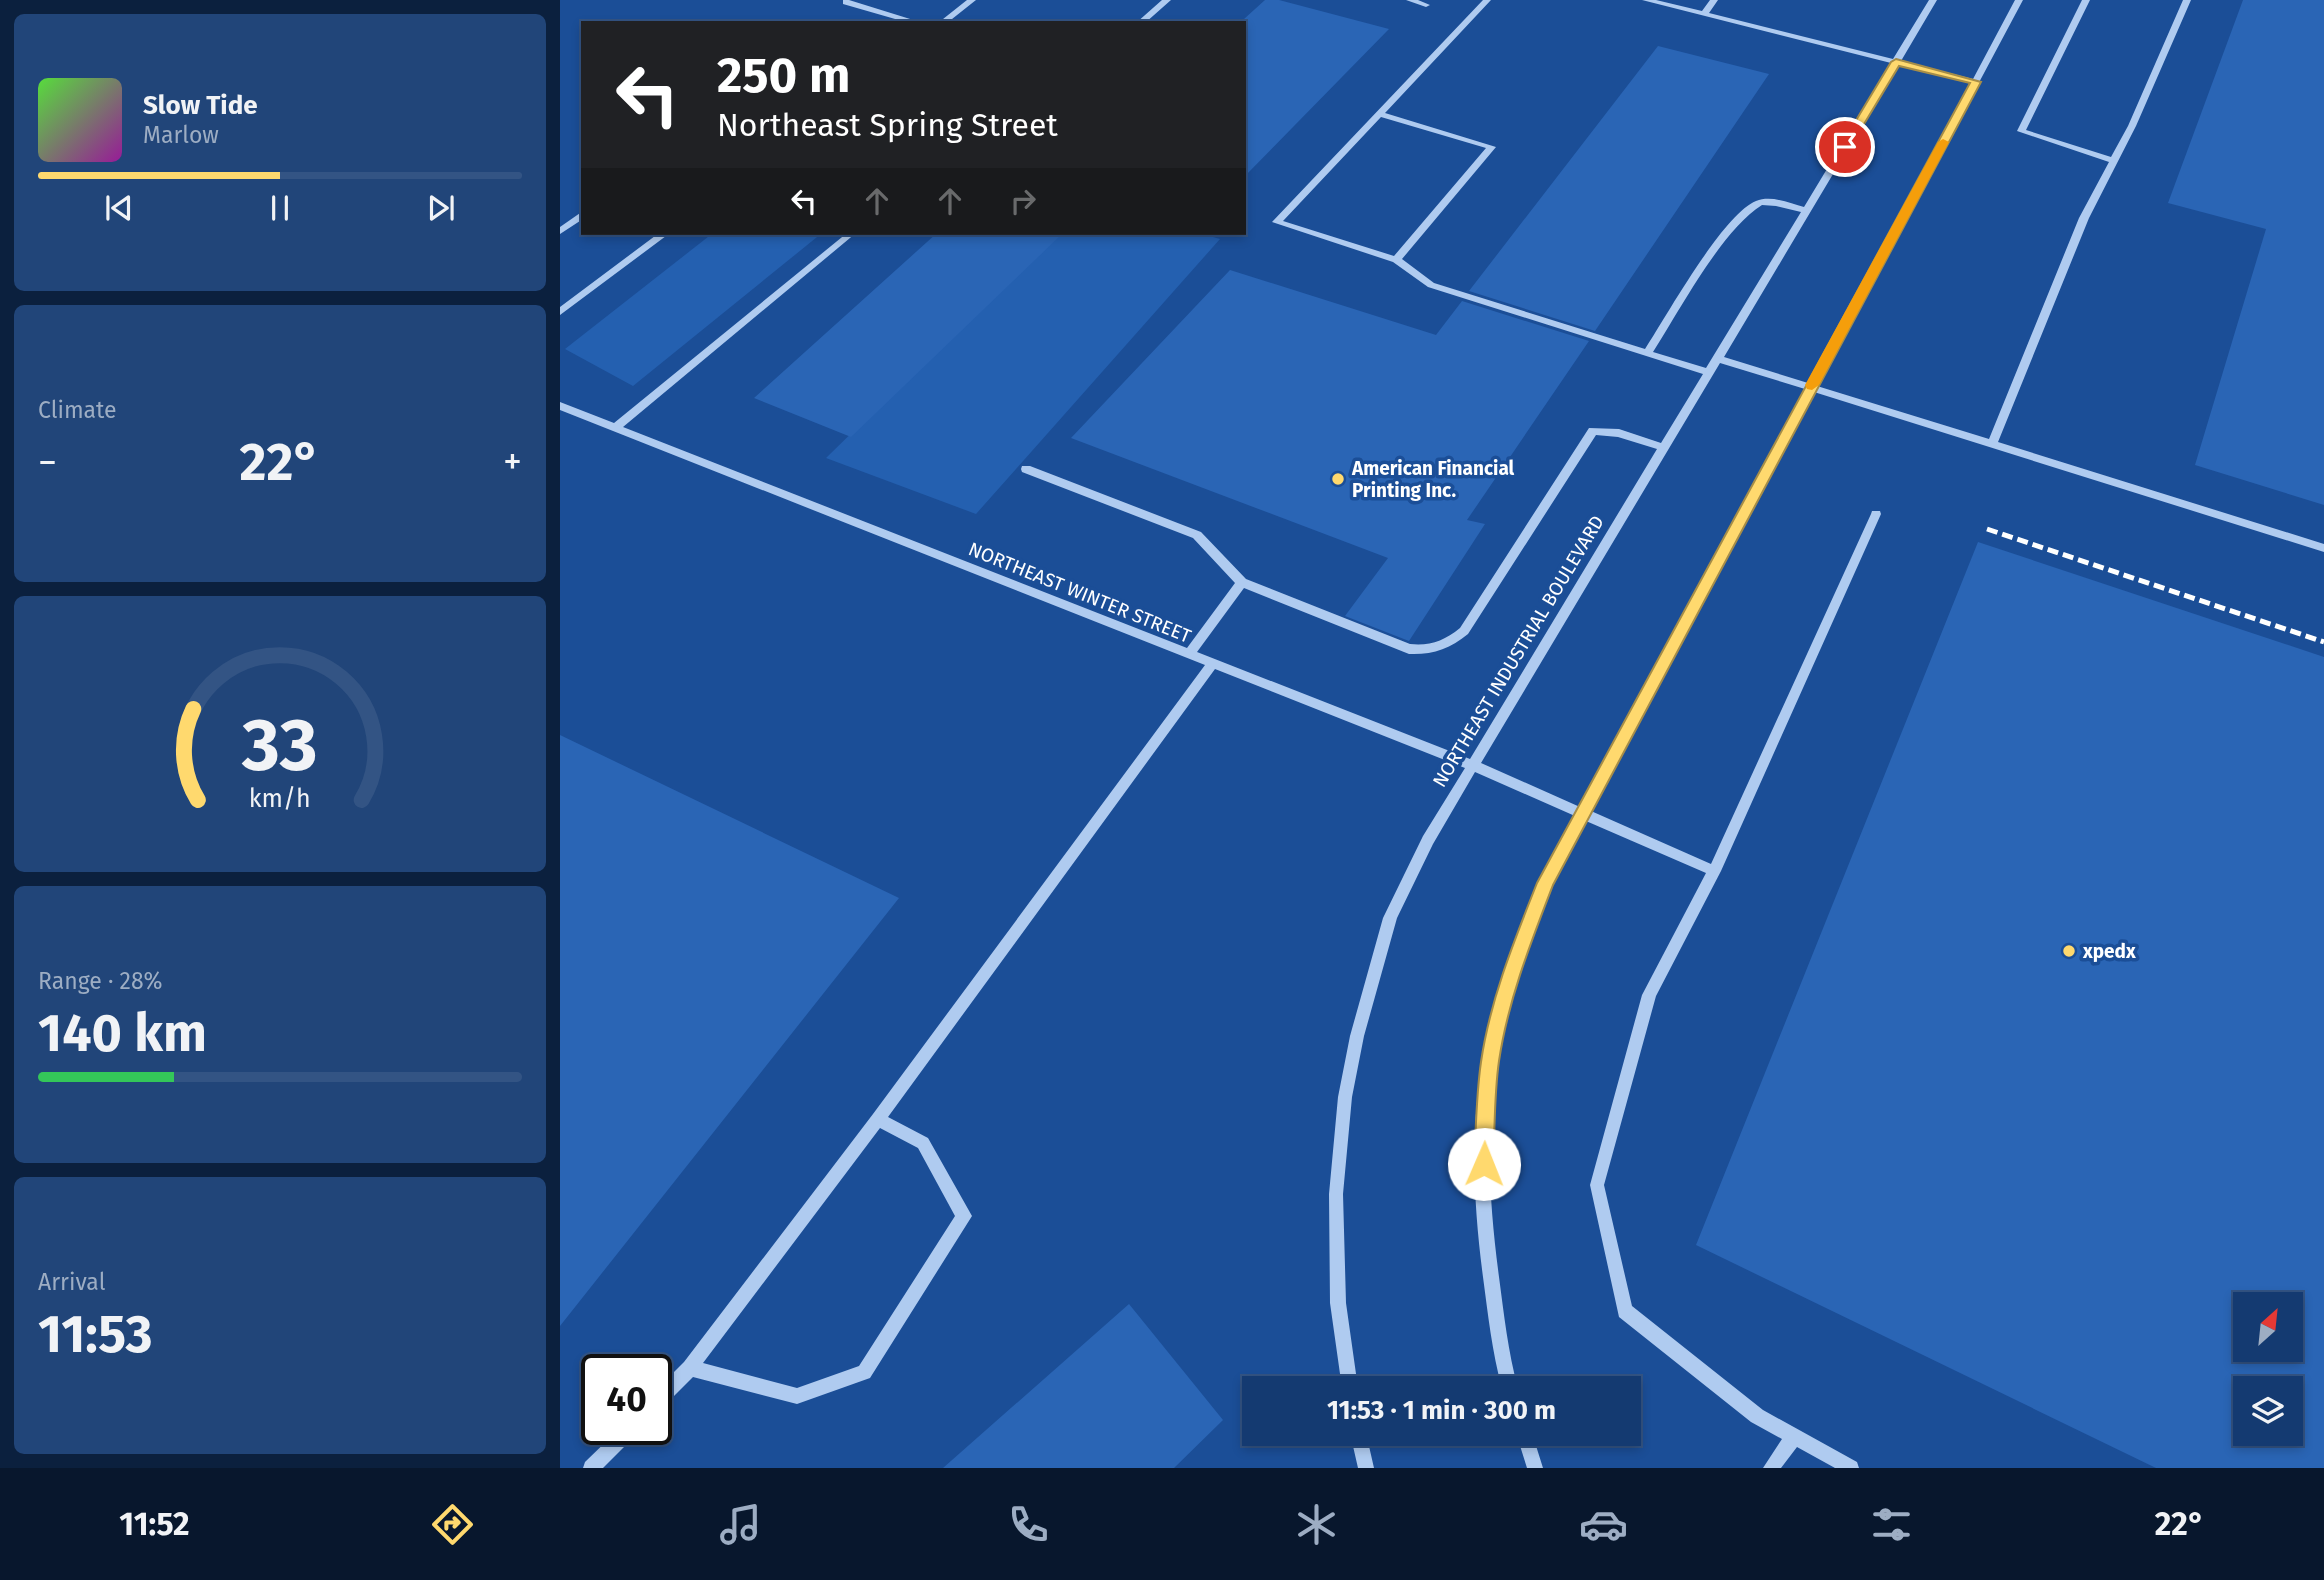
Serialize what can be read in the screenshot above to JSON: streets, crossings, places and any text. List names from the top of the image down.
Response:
{
  "streets": {
    "street": ["NORTHEAST WINTER STREET", "NORTHEAST INDUSTRIAL BOULEVARD"]
  },
  "crossings": [
    ["NORTHEAST WINTER STREET", "NORTHEAST INDUSTRIAL BOULEVARD"]
  ],
  "places": ["American Financial Printing Inc.", "xpedx"],
  "north": "top right",
  "page": {
    "turn": ["250 m", "Northeast Spring Street"],
    "song": ["Slow Tide", "Marlow"],
    "tile": [
      "Climate",
      ["Range · 28%", "140 km"],
      ["Arrival", "11:53"]
    ],
    "heat": ["−", "22°", "+"],
    "limit": "40",
    "trip": "11:53 · 1 min · 300 m",
    "tabs": ["11:52", "22°"],
    "gauge": ["33", "km/h"]
  }
}
